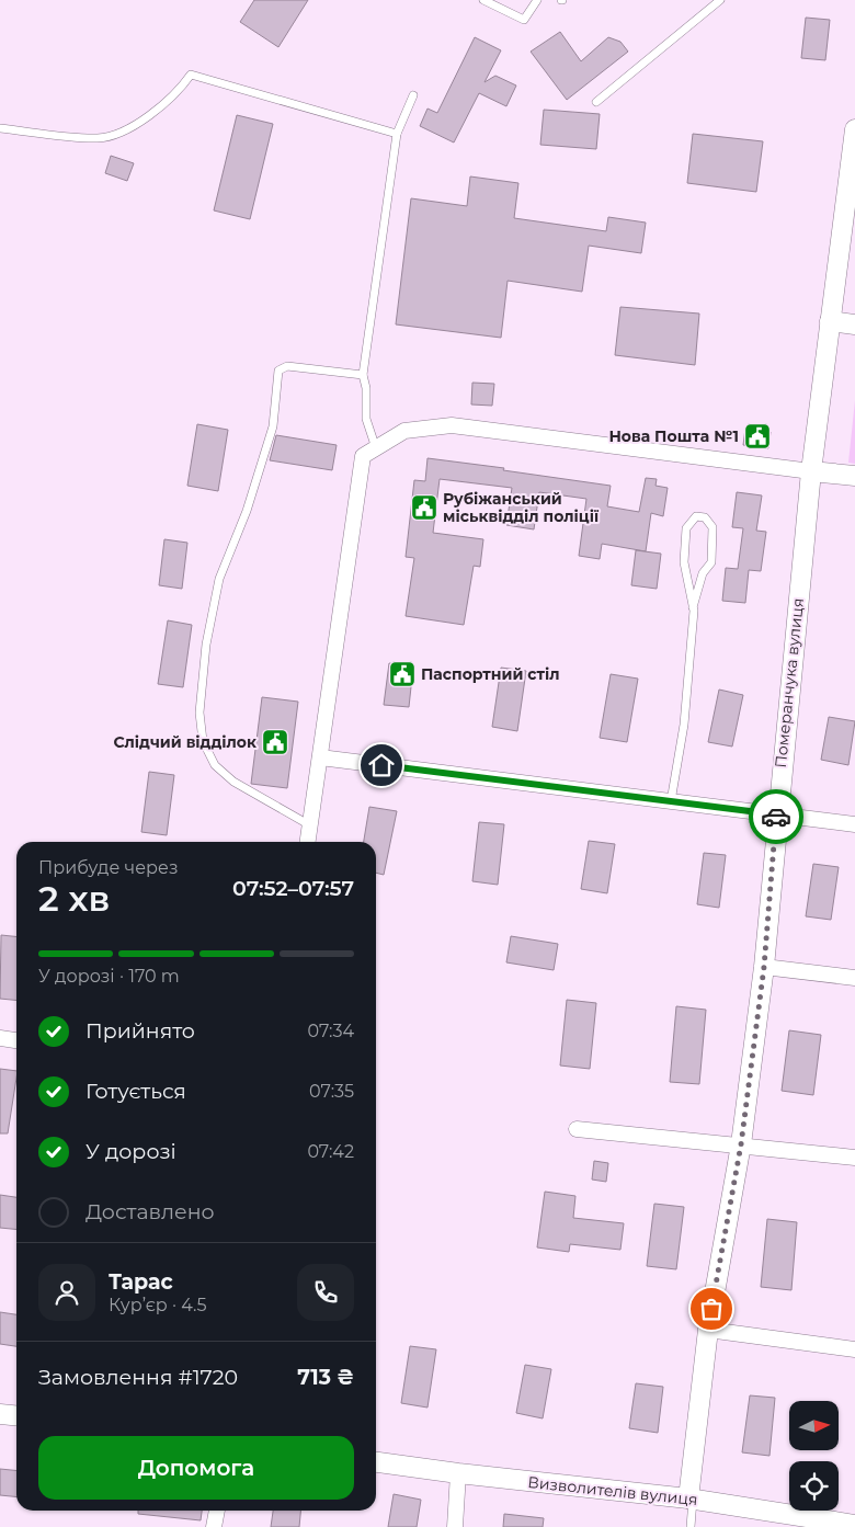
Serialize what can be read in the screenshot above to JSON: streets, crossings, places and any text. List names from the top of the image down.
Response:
{
  "streets": {
    "street": ["Померанчука вулиця", "Визволителів вулиця"]
  },
  "crossings": [
    ["Померанчука вулиця", "Визволителів вулиця"]
  ],
  "places": {
    "public building": [
      "Нова Пошта №1",
      "Рубіжанський міськвідділ поліції",
      "Паспортний стіл",
      "Слідчий відділок"
    ]
  },
  "north": "right",
  "page": {
    "heading": ["2 хв", "Прибуде через", "07:52–07:57"],
    "panel": [
      "Тарас",
      "Кур’єр · 4.5",
      "Замовлення #1720",
      "713 ₴"
    ],
    "bar": "У дорозі · 170 m",
    "list": [
      ["Прийнято", "07:34"],
      ["Готується", "07:35"],
      ["У дорозі", "07:42"],
      "Доставлено"
    ],
    "buttons": "Допомога"
  }
}
